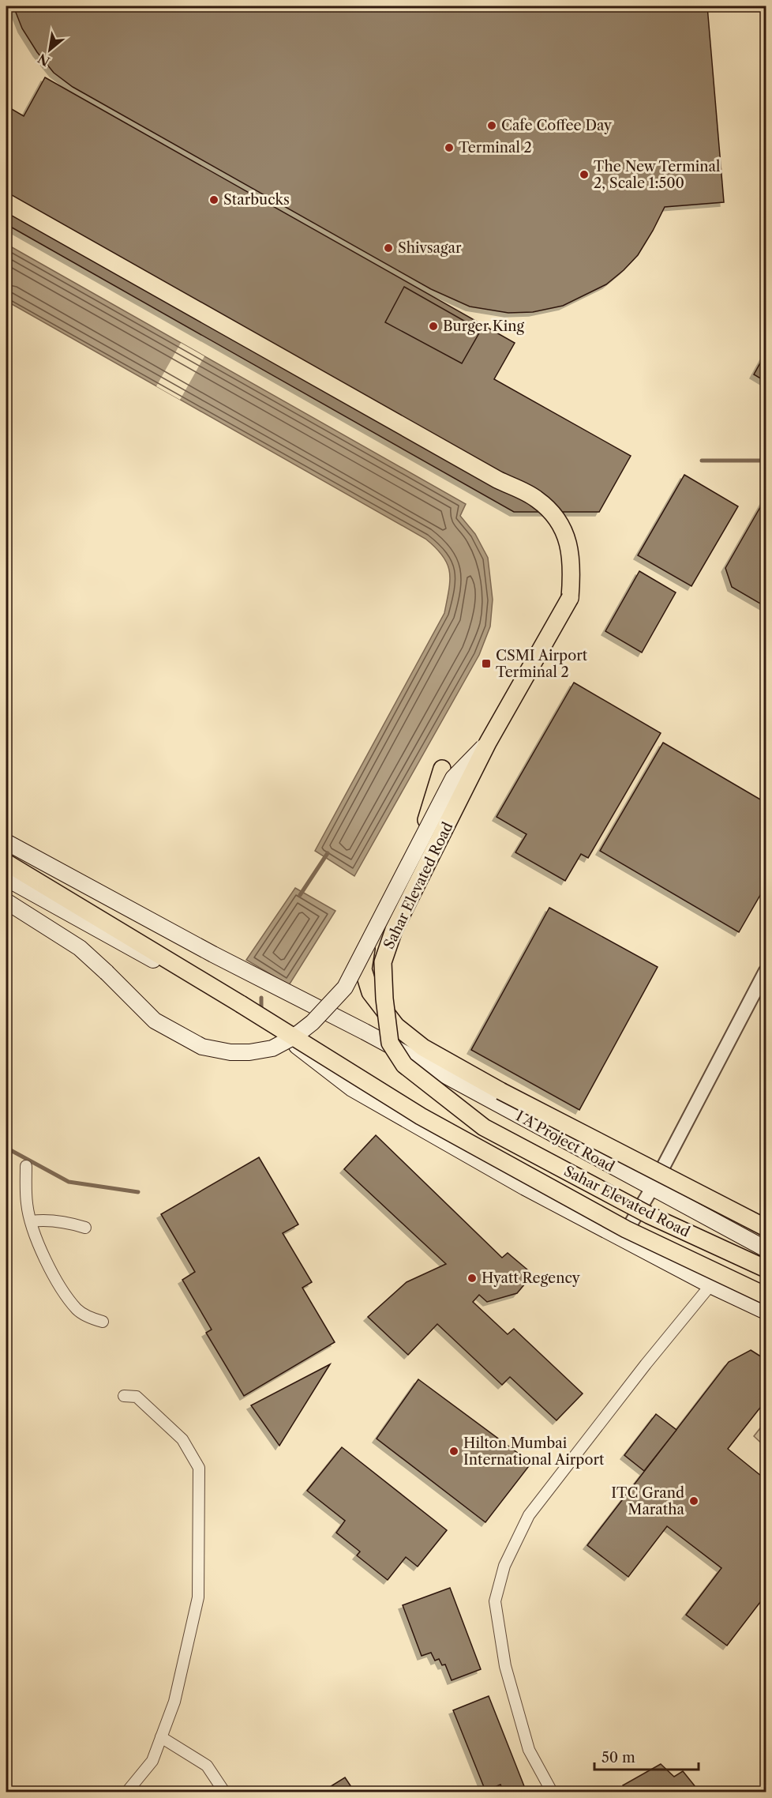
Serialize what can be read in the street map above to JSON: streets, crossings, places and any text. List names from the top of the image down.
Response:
{
  "streets": {
    "main road": ["Sahar Elevated Road", "I A Project Road"]
  },
  "places": {
    "other": [
      "Cafe Coffee Day",
      "Terminal 2",
      "The New Terminal 2, Scale 1:500",
      "Starbucks",
      "Shivsagar",
      "Burger King",
      "Hyatt Regency",
      "Hilton Mumbai International Airport",
      "ITC Grand Maratha"
    ],
    "transit": ["CSMI Airport Terminal 2"]
  },
  "scale_bar": "50 m",
  "north": "bottom left"
}
